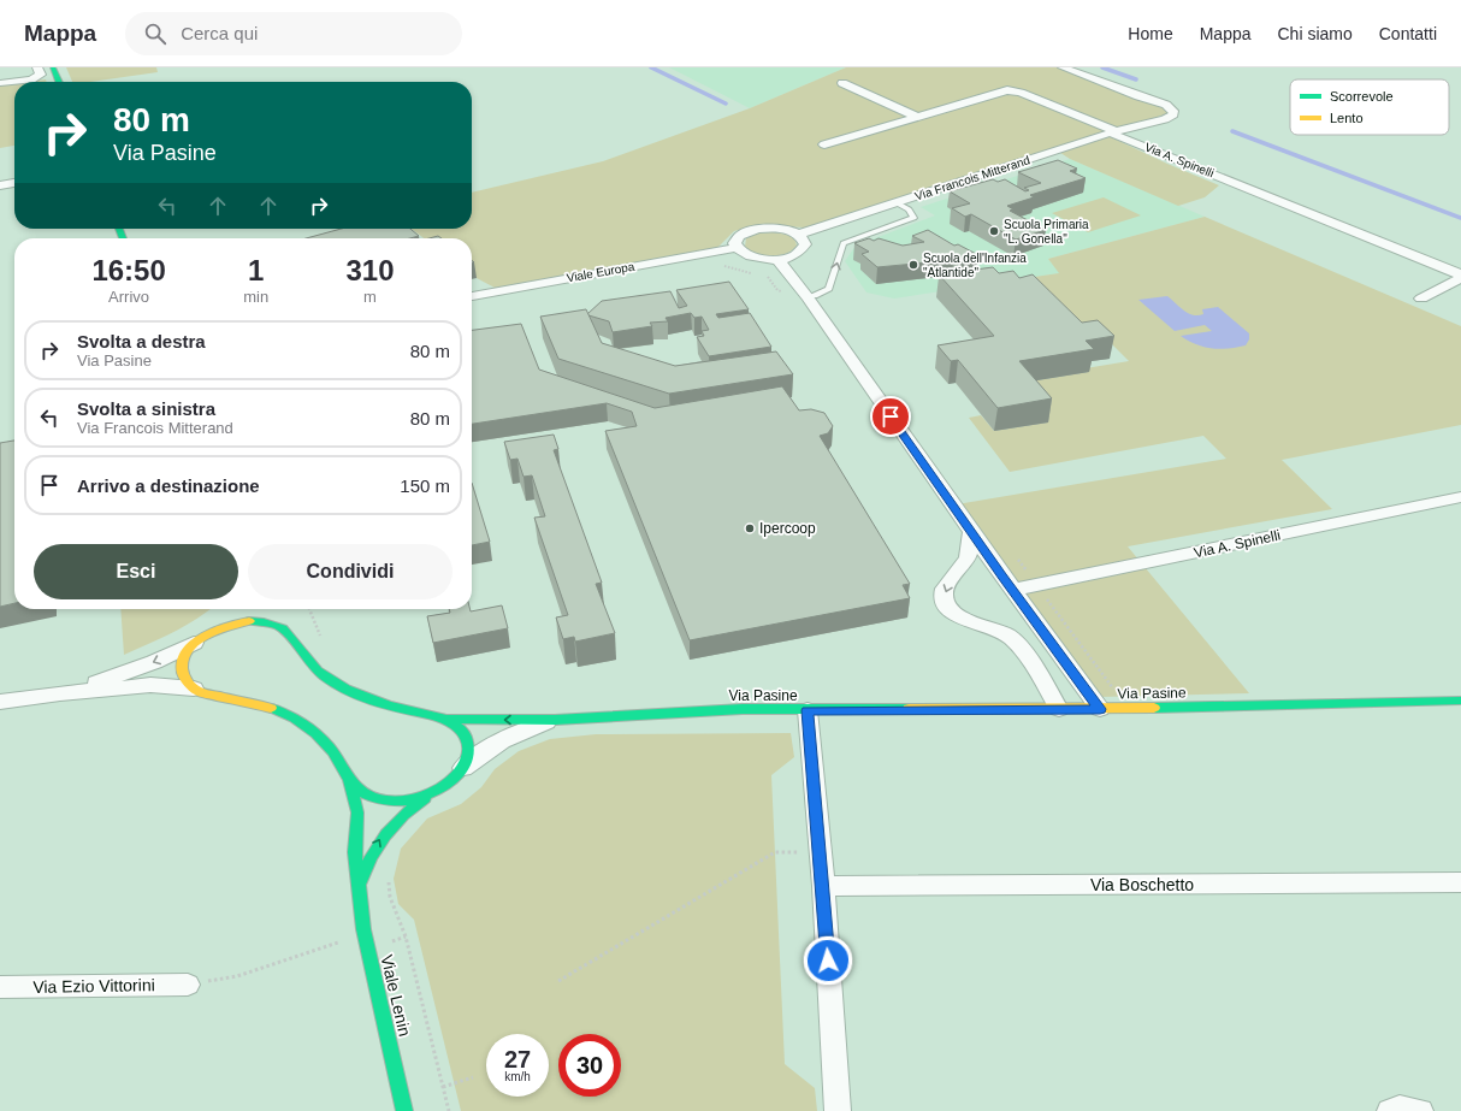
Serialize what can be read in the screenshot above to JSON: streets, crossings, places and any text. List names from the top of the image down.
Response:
{
  "streets": {
    "main road": ["Via Pasine", "Viale Lenin"],
    "street": [
      "Via A. Spinelli",
      "Via Francois Mitterand",
      "Viale Europa",
      "Via Boschetto",
      "Via Ezio Vittorini"
    ]
  },
  "crossings": [
    ["Via A. Spinelli", "Via Francois Mitterand"]
  ],
  "places": ["Scuola Primaria \"L. Gonella\"", "Scuola dell'Infanzia \"Atlantide\"", "Ipercoop"],
  "legend": ["Scorrevole", "Lento"],
  "page": {
    "header": "Mappa",
    "search": "Cerca qui",
    "nav": [
      "Home",
      "Mappa",
      "Chi siamo",
      "Contatti"
    ],
    "turn": ["80 m", "Via Pasine"],
    "eta": [
      "16:50",
      "Arrivo",
      "1",
      "min",
      "310",
      "m"
    ],
    "list": [
      {
        "name": "Svolta a destra",
        "note": "Via Pasine",
        "value": "80 m"
      },
      {
        "name": "Svolta a sinistra",
        "note": "Via Francois Mitterand",
        "value": "80 m"
      },
      {
        "name": "Arrivo a destinazione",
        "value": "150 m"
      }
    ],
    "buttons": ["Esci", "Condividi"],
    "speed": "27 km/h",
    "limit": "30"
  }
}
